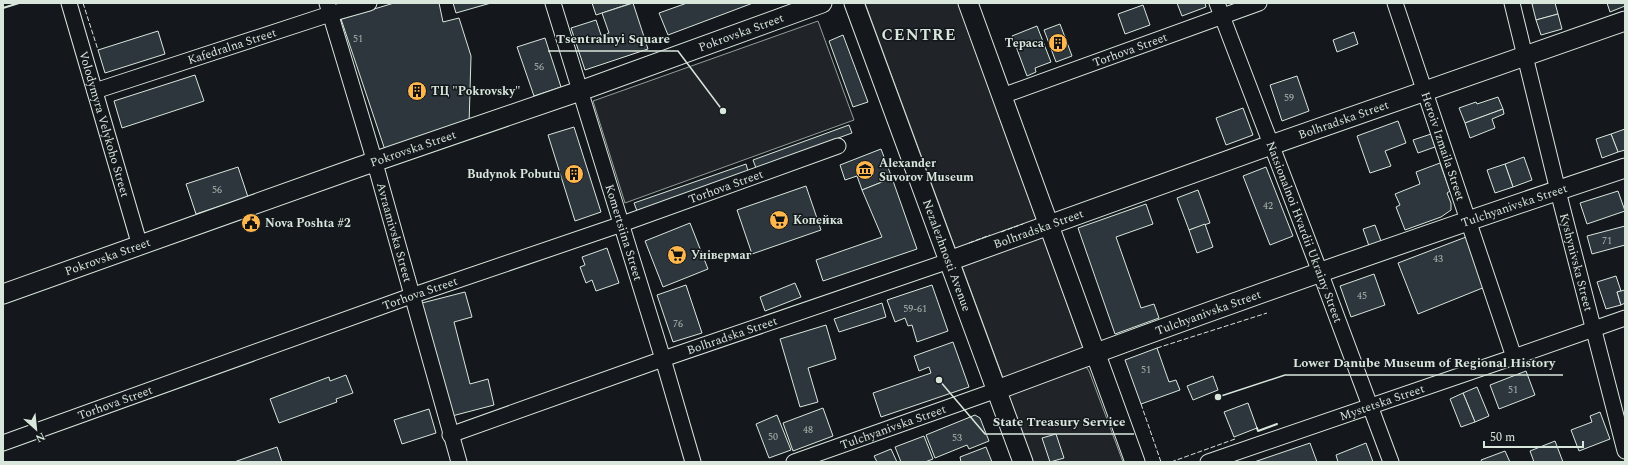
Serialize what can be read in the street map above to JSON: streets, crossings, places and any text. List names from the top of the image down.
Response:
{
  "streets": {
    "main road": [
      "Pokrovska Street",
      "Bolhradska Street",
      "Tulchyanivska Street",
      "Nezalezhnosti Avenue"
    ],
    "street": [
      "Kafedralna Street",
      "Torhova Street",
      "Volodymyra Velykoho Street",
      "Heroiv Izmaila Street",
      "Avraamivska Street",
      "Komertsiina Street",
      "Natsionalnoi Hvardii Ukrainy Street",
      "Kyshynivska Street",
      "Mystetska Street"
    ]
  },
  "crossings": [
    ["Pokrovska Street", "Volodymyra Velykoho Street"],
    ["Pokrovska Street", "Avraamivska Street"],
    ["Pokrovska Street", "Komertsiina Street"],
    ["Kafedralna Street", "Volodymyra Velykoho Street"],
    ["Kafedralna Street", "Avraamivska Street"],
    ["Torhova Street", "Avraamivska Street"],
    ["Torhova Street", "Komertsiina Street"],
    ["Torhova Street", "Natsionalnoi Hvardii Ukrainy Street"],
    ["Bolhradska Street", "Heroiv Izmaila Street"],
    ["Bolhradska Street", "Avraamivska Street"],
    ["Bolhradska Street", "Komertsiina Street"],
    ["Bolhradska Street", "Natsionalnoi Hvardii Ukrainy Street"],
    ["Bolhradska Street", "Nezalezhnosti Avenue"],
    ["Bolhradska Street", "Kyshynivska Street"],
    ["Heroiv Izmaila Street", "Tulchyanivska Street"],
    ["Heroiv Izmaila Street", "Mystetska Street"],
    ["Tulchyanivska Street", "Natsionalnoi Hvardii Ukrainy Street"],
    ["Tulchyanivska Street", "Nezalezhnosti Avenue"],
    ["Tulchyanivska Street", "Kyshynivska Street"],
    ["Natsionalnoi Hvardii Ukrainy Street", "Mystetska Street"],
    ["Kyshynivska Street", "Mystetska Street"]
  ],
  "districts": ["CENTRE"],
  "places": {
    "building": ["Тераса", "ТЦ \"Pokrovsky\"", "Budynok Pobutu"],
    "other": ["Tsentralnyi Square", "State Treasury Service", "Lower Danube Museum of Regional History"],
    "museum": ["Alexander Suvorov Museum"],
    "supermarket": ["Копейка", "Універмаг"],
    "public building": ["Nova Poshta #2"]
  },
  "house_numbers": [
    "51",
    "56",
    "59",
    "56",
    "42",
    "71",
    "43",
    "45",
    "59-61",
    "76",
    "51",
    "51",
    "48",
    "50",
    "53"
  ],
  "scale_bar": "50 m",
  "north": "bottom right"
}
